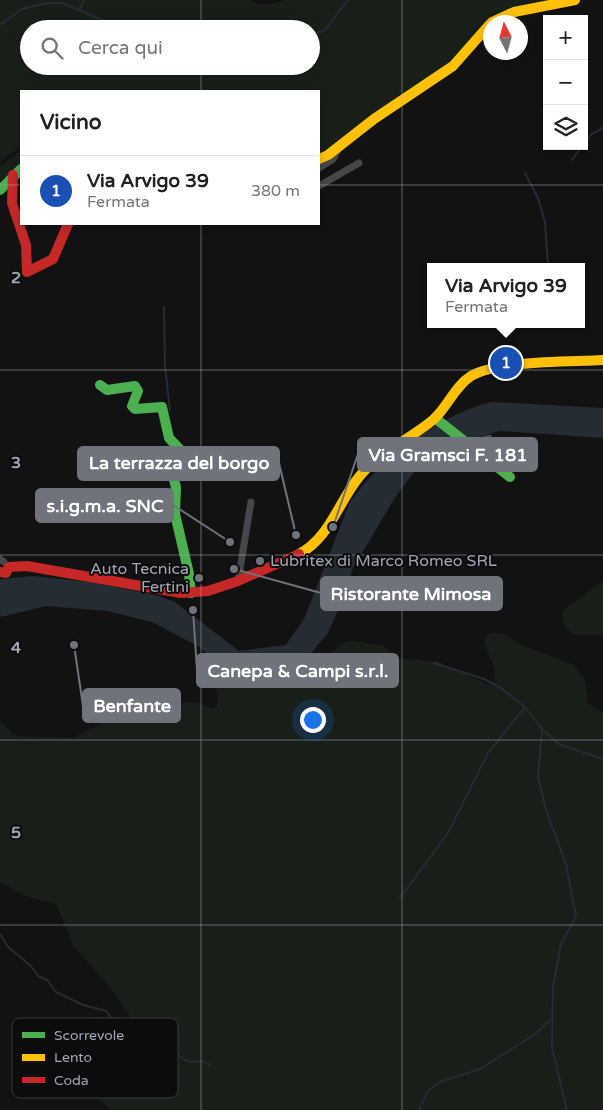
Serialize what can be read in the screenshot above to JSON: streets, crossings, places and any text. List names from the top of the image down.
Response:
{
  "places": [
    "Via Gramsci F. 181",
    "La terrazza del borgo",
    "s.i.g.m.a. SNC",
    "Lubritex di Marco Romeo SRL",
    "Ristorante Mimosa",
    "Auto Tecnica Fertini",
    "Canepa & Campi s.r.l.",
    "Benfante"
  ],
  "legend": ["Scorrevole", "Lento", "Coda"],
  "north": "top",
  "page": {
    "map_buttons": ["+", "−"],
    "search": "Cerca qui",
    "heading": "Vicino",
    "list": [
      {
        "mark": "1",
        "name": "Via Arvigo 39",
        "note": "Fermata",
        "value": "380 m"
      }
    ],
    "popup": ["Via Arvigo 39", "Fermata"],
    "pins": "1"
  },
  "grid": {
    "rows": [
      "2",
      "3",
      "4",
      "5"
    ]
  }
}
